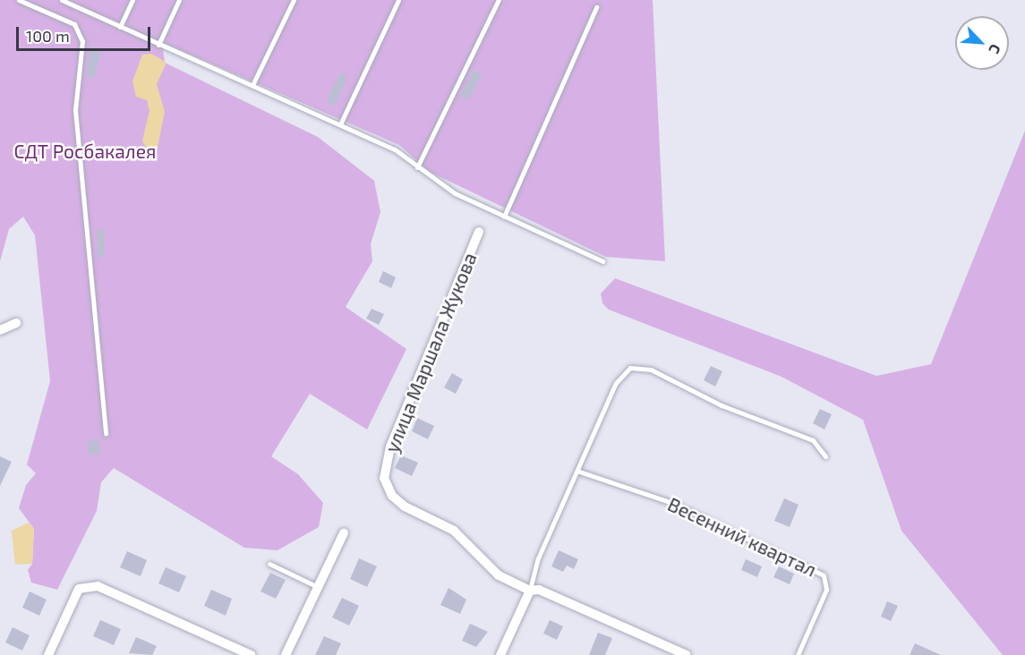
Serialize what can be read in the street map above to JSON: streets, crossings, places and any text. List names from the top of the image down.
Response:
{
  "streets": {
    "street": ["улица Маршала Жукова"],
    "lane": ["Весенний квартал"]
  },
  "parks": ["СДТ Росбакалея"],
  "scale_bar": "100 m",
  "north": "bottom right"
}
